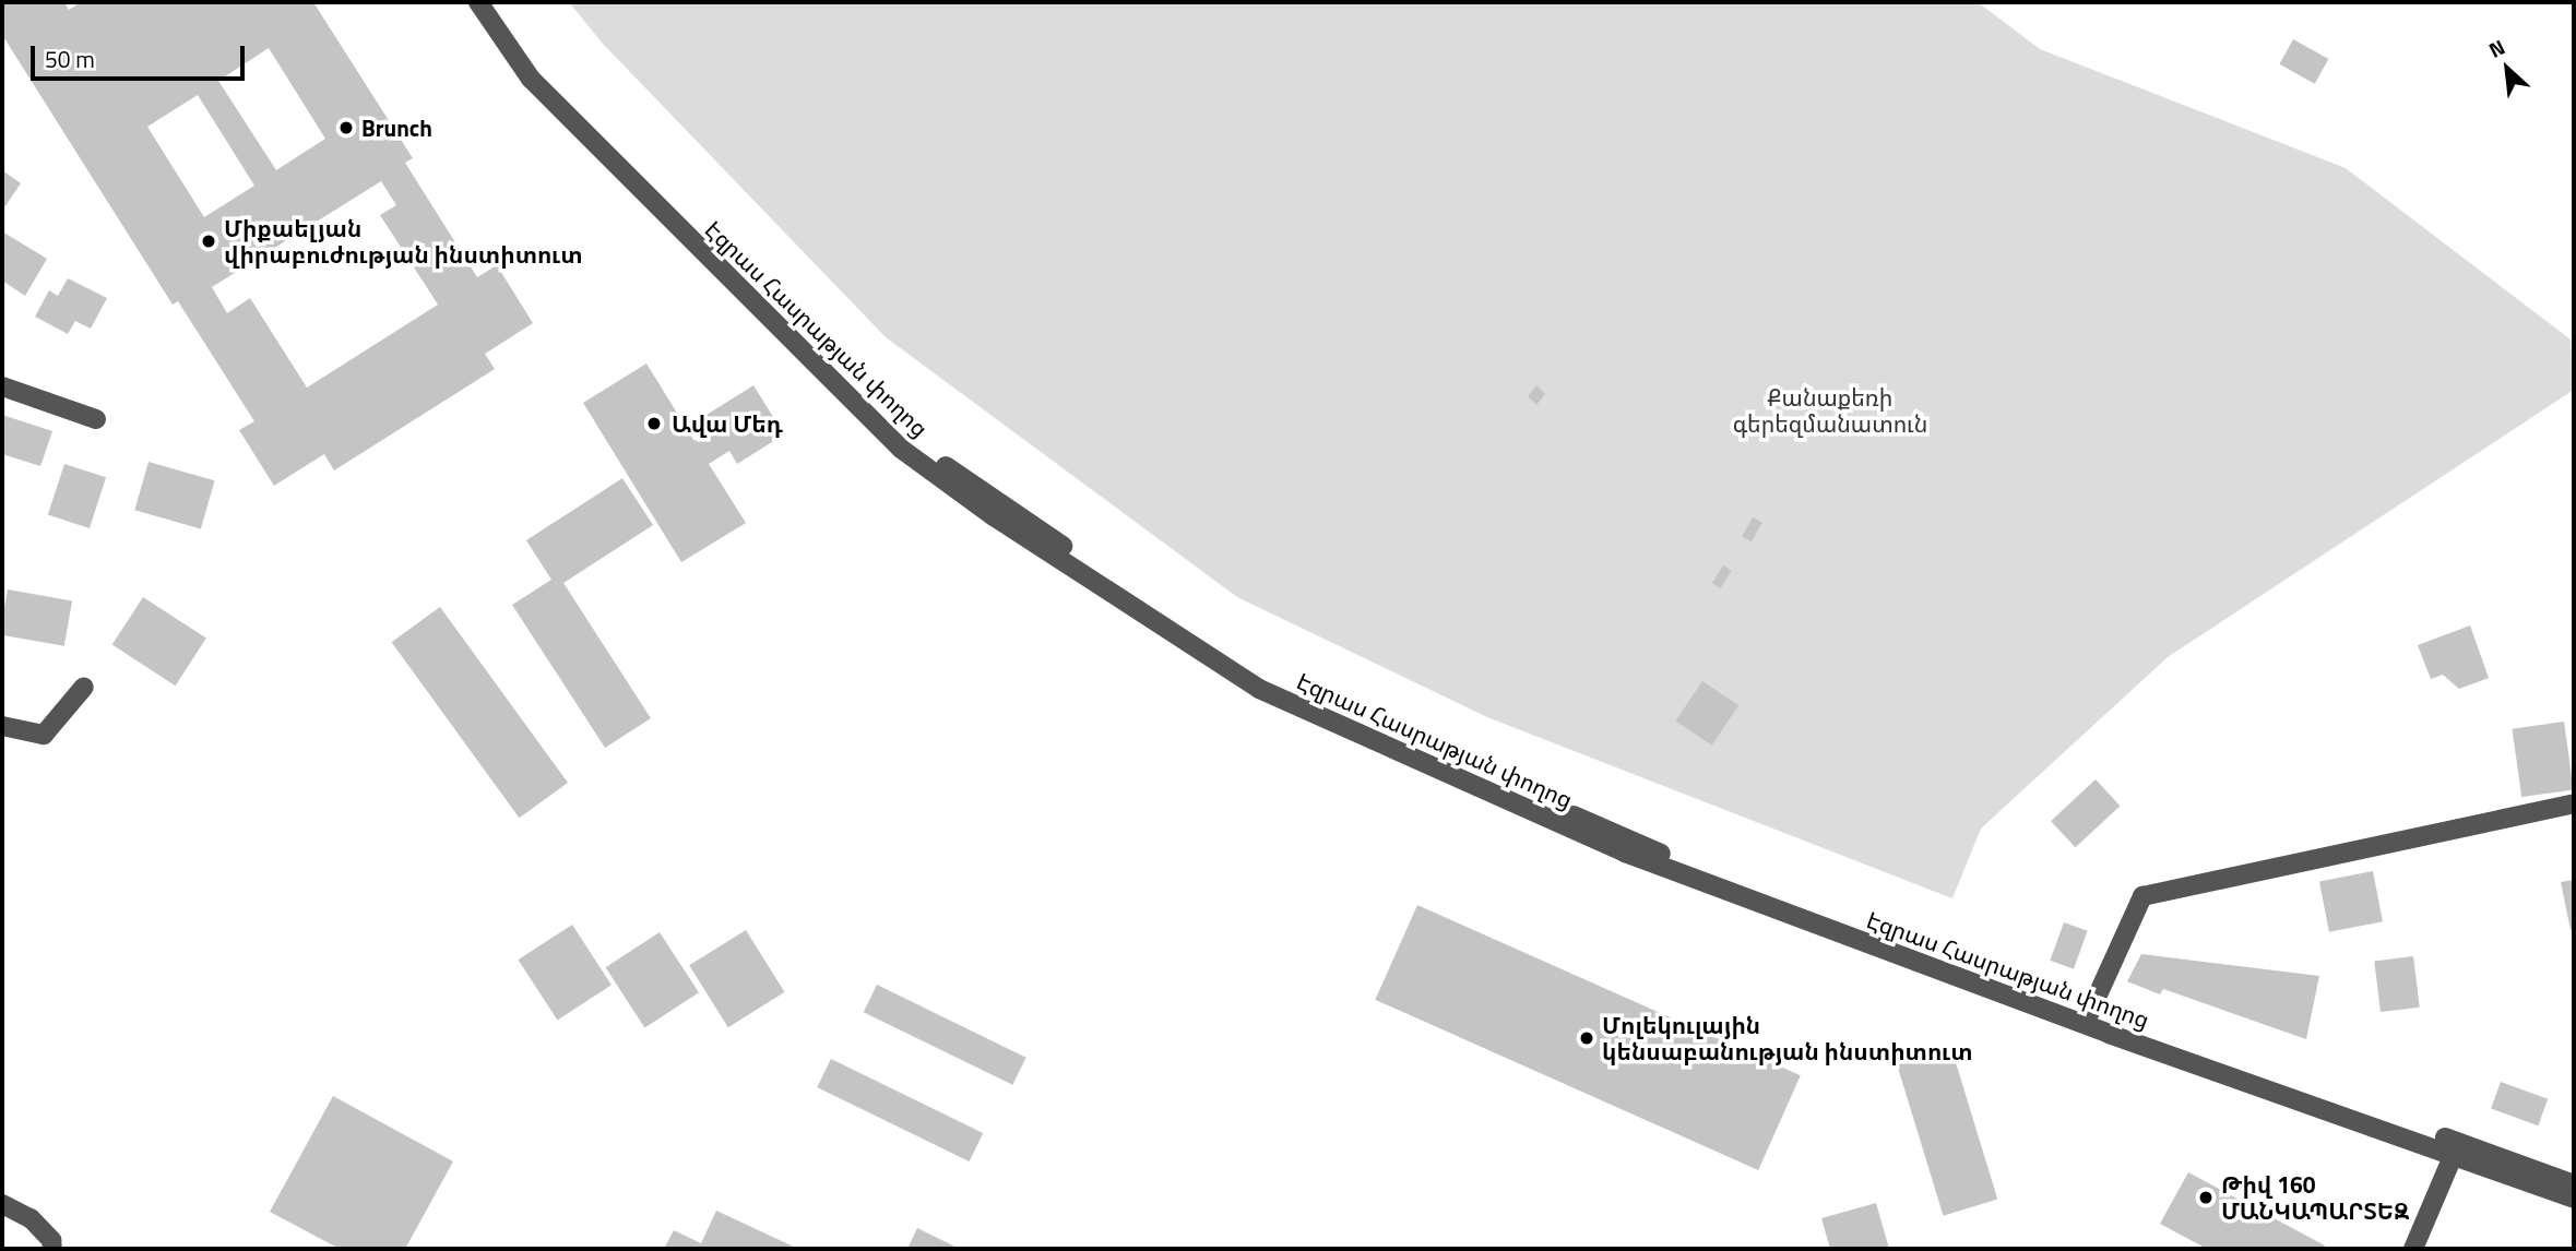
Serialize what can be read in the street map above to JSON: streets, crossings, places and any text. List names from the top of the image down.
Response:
{
  "streets": {
    "street": ["Էզրաս Հասրաթյան փողոց"]
  },
  "parks": ["Քանաքեռի գերեզմանատուն"],
  "places": [
    "Brunch",
    "Միքաելյան վիրաբուժության ինստիտուտ",
    "Ավա Մեդ",
    "Մոլեկուլային կենսաբանության ինստիտուտ",
    "Թիվ 160 ՄԱՆԿԱՊԱՐՏԵԶ"
  ],
  "scale_bar": "50 m",
  "north": "top left"
}
